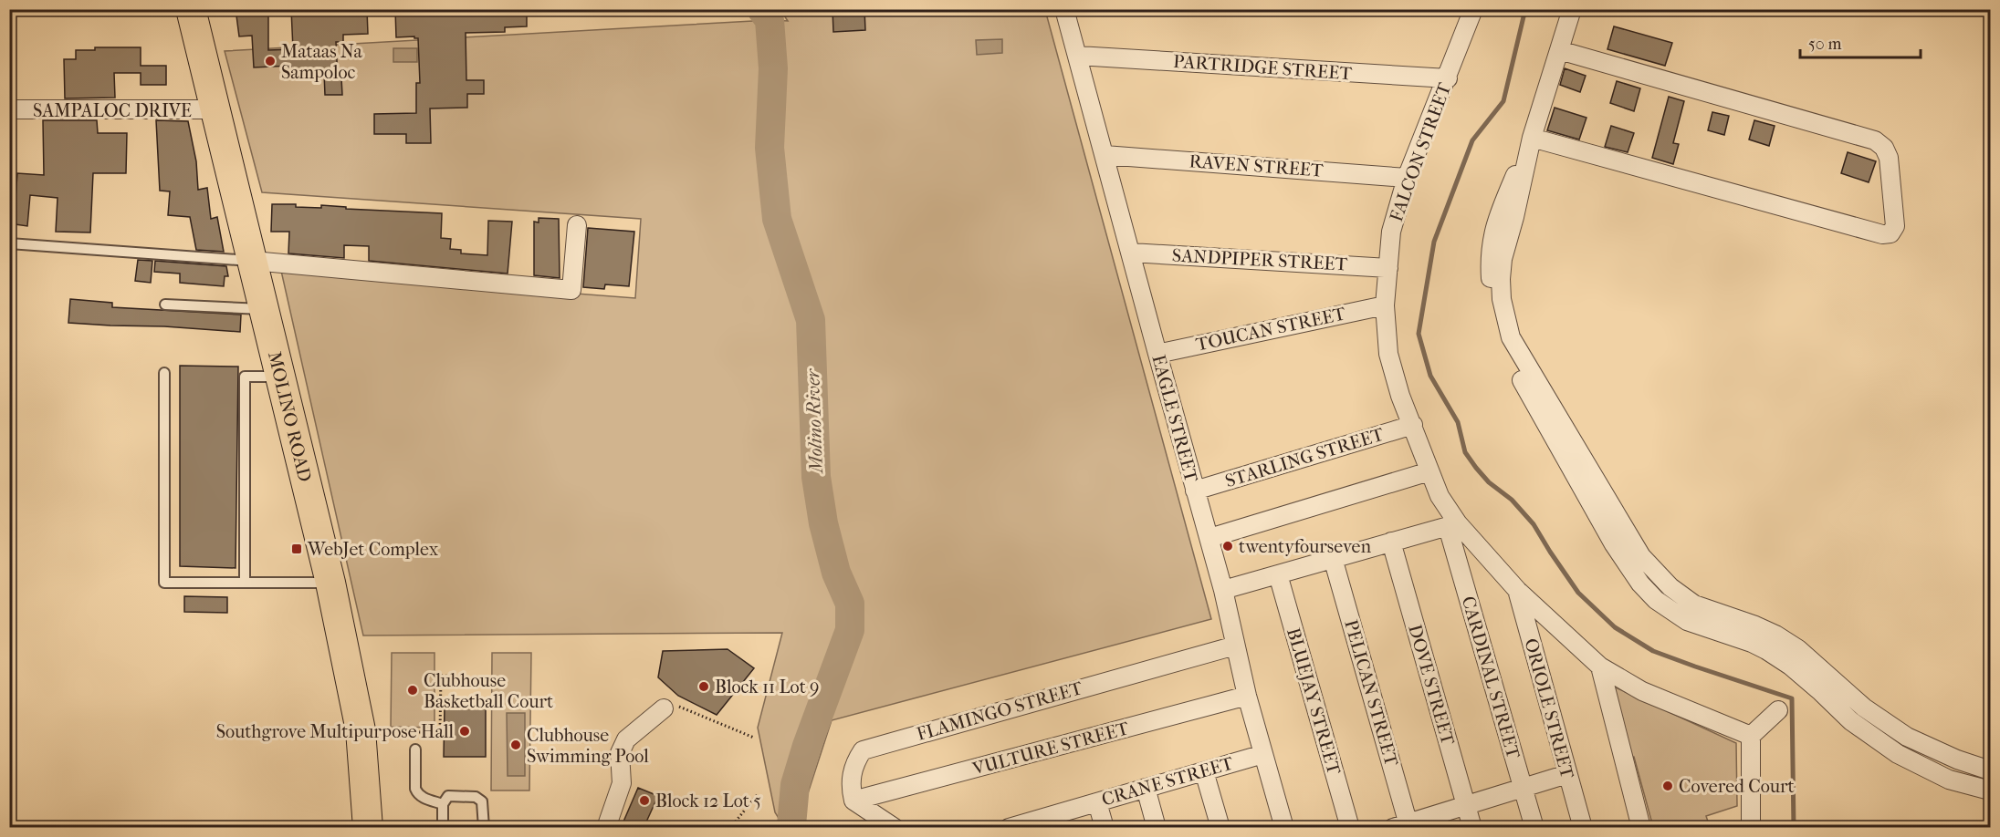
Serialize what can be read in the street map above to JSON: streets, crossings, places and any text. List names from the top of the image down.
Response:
{
  "streets": {
    "main road": ["MOLINO ROAD"],
    "street": [
      "PARTRIDGE STREET",
      "SAMPALOC DRIVE",
      "FALCON STREET",
      "RAVEN STREET",
      "SANDPIPER STREET",
      "TOUCAN STREET",
      "EAGLE STREET",
      "STARLING STREET",
      "CARDINAL STREET",
      "DOVE STREET",
      "PELICAN STREET",
      "BLUEJAY STREET",
      "ORIOLE STREET",
      "FLAMINGO STREET",
      "VULTURE STREET",
      "CRANE STREET"
    ]
  },
  "crossings": [
    ["PARTRIDGE STREET", "FALCON STREET"],
    ["PARTRIDGE STREET", "EAGLE STREET"],
    ["SAMPALOC DRIVE", "MOLINO ROAD"],
    ["FALCON STREET", "RAVEN STREET"],
    ["FALCON STREET", "SANDPIPER STREET"],
    ["FALCON STREET", "TOUCAN STREET"],
    ["FALCON STREET", "STARLING STREET"],
    ["FALCON STREET", "CARDINAL STREET"],
    ["RAVEN STREET", "EAGLE STREET"],
    ["SANDPIPER STREET", "EAGLE STREET"],
    ["TOUCAN STREET", "EAGLE STREET"],
    ["EAGLE STREET", "STARLING STREET"],
    ["EAGLE STREET", "FLAMINGO STREET"],
    ["EAGLE STREET", "VULTURE STREET"],
    ["EAGLE STREET", "CRANE STREET"],
    ["FLAMINGO STREET", "VULTURE STREET"]
  ],
  "water": ["Molino River"],
  "places": {
    "other": [
      "Mataas Na Sampoloc",
      "twentyfourseven",
      "Block 11 Lot 9",
      "Clubhouse Basketball Court",
      "Southgrove Multipurpose Hall",
      "Clubhouse Swimming Pool",
      "Covered Court",
      "Block 12 Lot 5"
    ],
    "transit": ["WebJet Complex"]
  },
  "scale_bar": "50 m"
}
